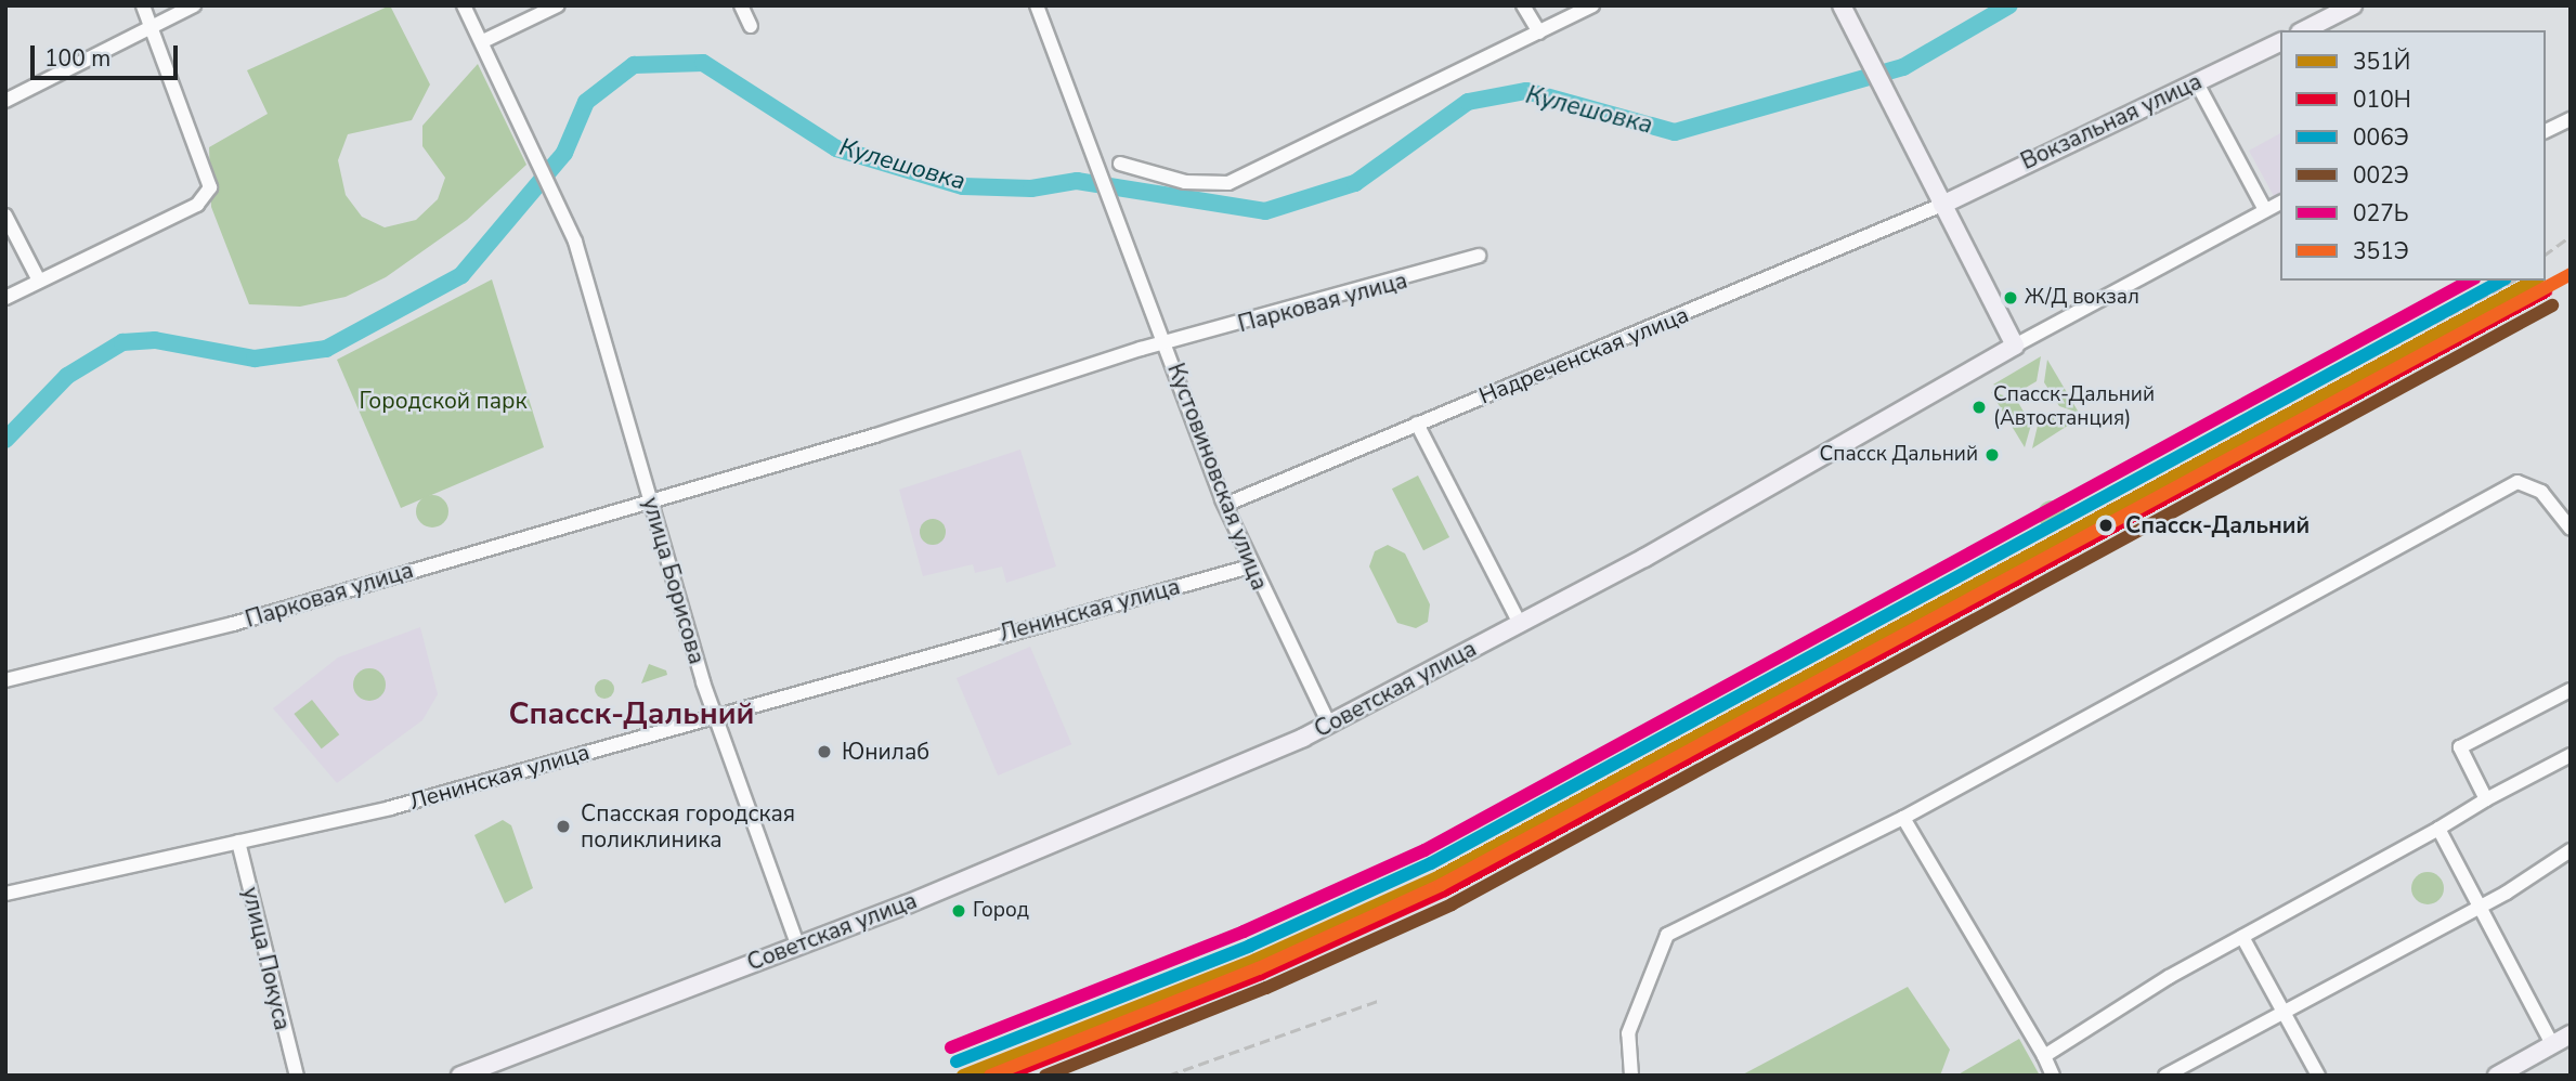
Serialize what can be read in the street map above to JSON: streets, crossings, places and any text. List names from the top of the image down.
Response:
{
  "streets": {
    "main road": ["Вокзальная улица", "Советская улица"],
    "street": [
      "Парковая улица",
      "Надреченская улица",
      "Кустовиновская улица",
      "улица Борисова",
      "Ленинская улица",
      "улица Покуса"
    ]
  },
  "crossings": [
    ["Вокзальная улица", "Надреченская улица"],
    ["Парковая улица", "Кустовиновская улица"],
    ["Парковая улица", "улица Борисова"],
    ["Надреченская улица", "Кустовиновская улица"],
    ["Кустовиновская улица", "Ленинская улица"],
    ["Кустовиновская улица", "Советская улица"],
    ["улица Борисова", "Ленинская улица"],
    ["улица Борисова", "Советская улица"],
    ["Ленинская улица", "улица Покуса"]
  ],
  "districts": ["Спасск-Дальний"],
  "water": ["Кулешовка"],
  "parks": ["Городской парк"],
  "places": [
    "Ж/Д вокзал",
    "Спасск-Дальний (Автостанция)",
    "Спасск Дальний",
    "Спасск-Дальний",
    "Юнилаб",
    "Спасская городская поликлиника",
    "Город"
  ],
  "lines": [
    "transit line 351Э",
    "transit line 351Й",
    "transit line 006Э",
    "transit line 027Ь",
    "transit line 010Н",
    "transit line 002Э"
  ],
  "legend": [
    "351Й",
    "010Н",
    "006Э",
    "002Э",
    "027Ь",
    "351Э"
  ],
  "scale_bar": "100 m"
}
